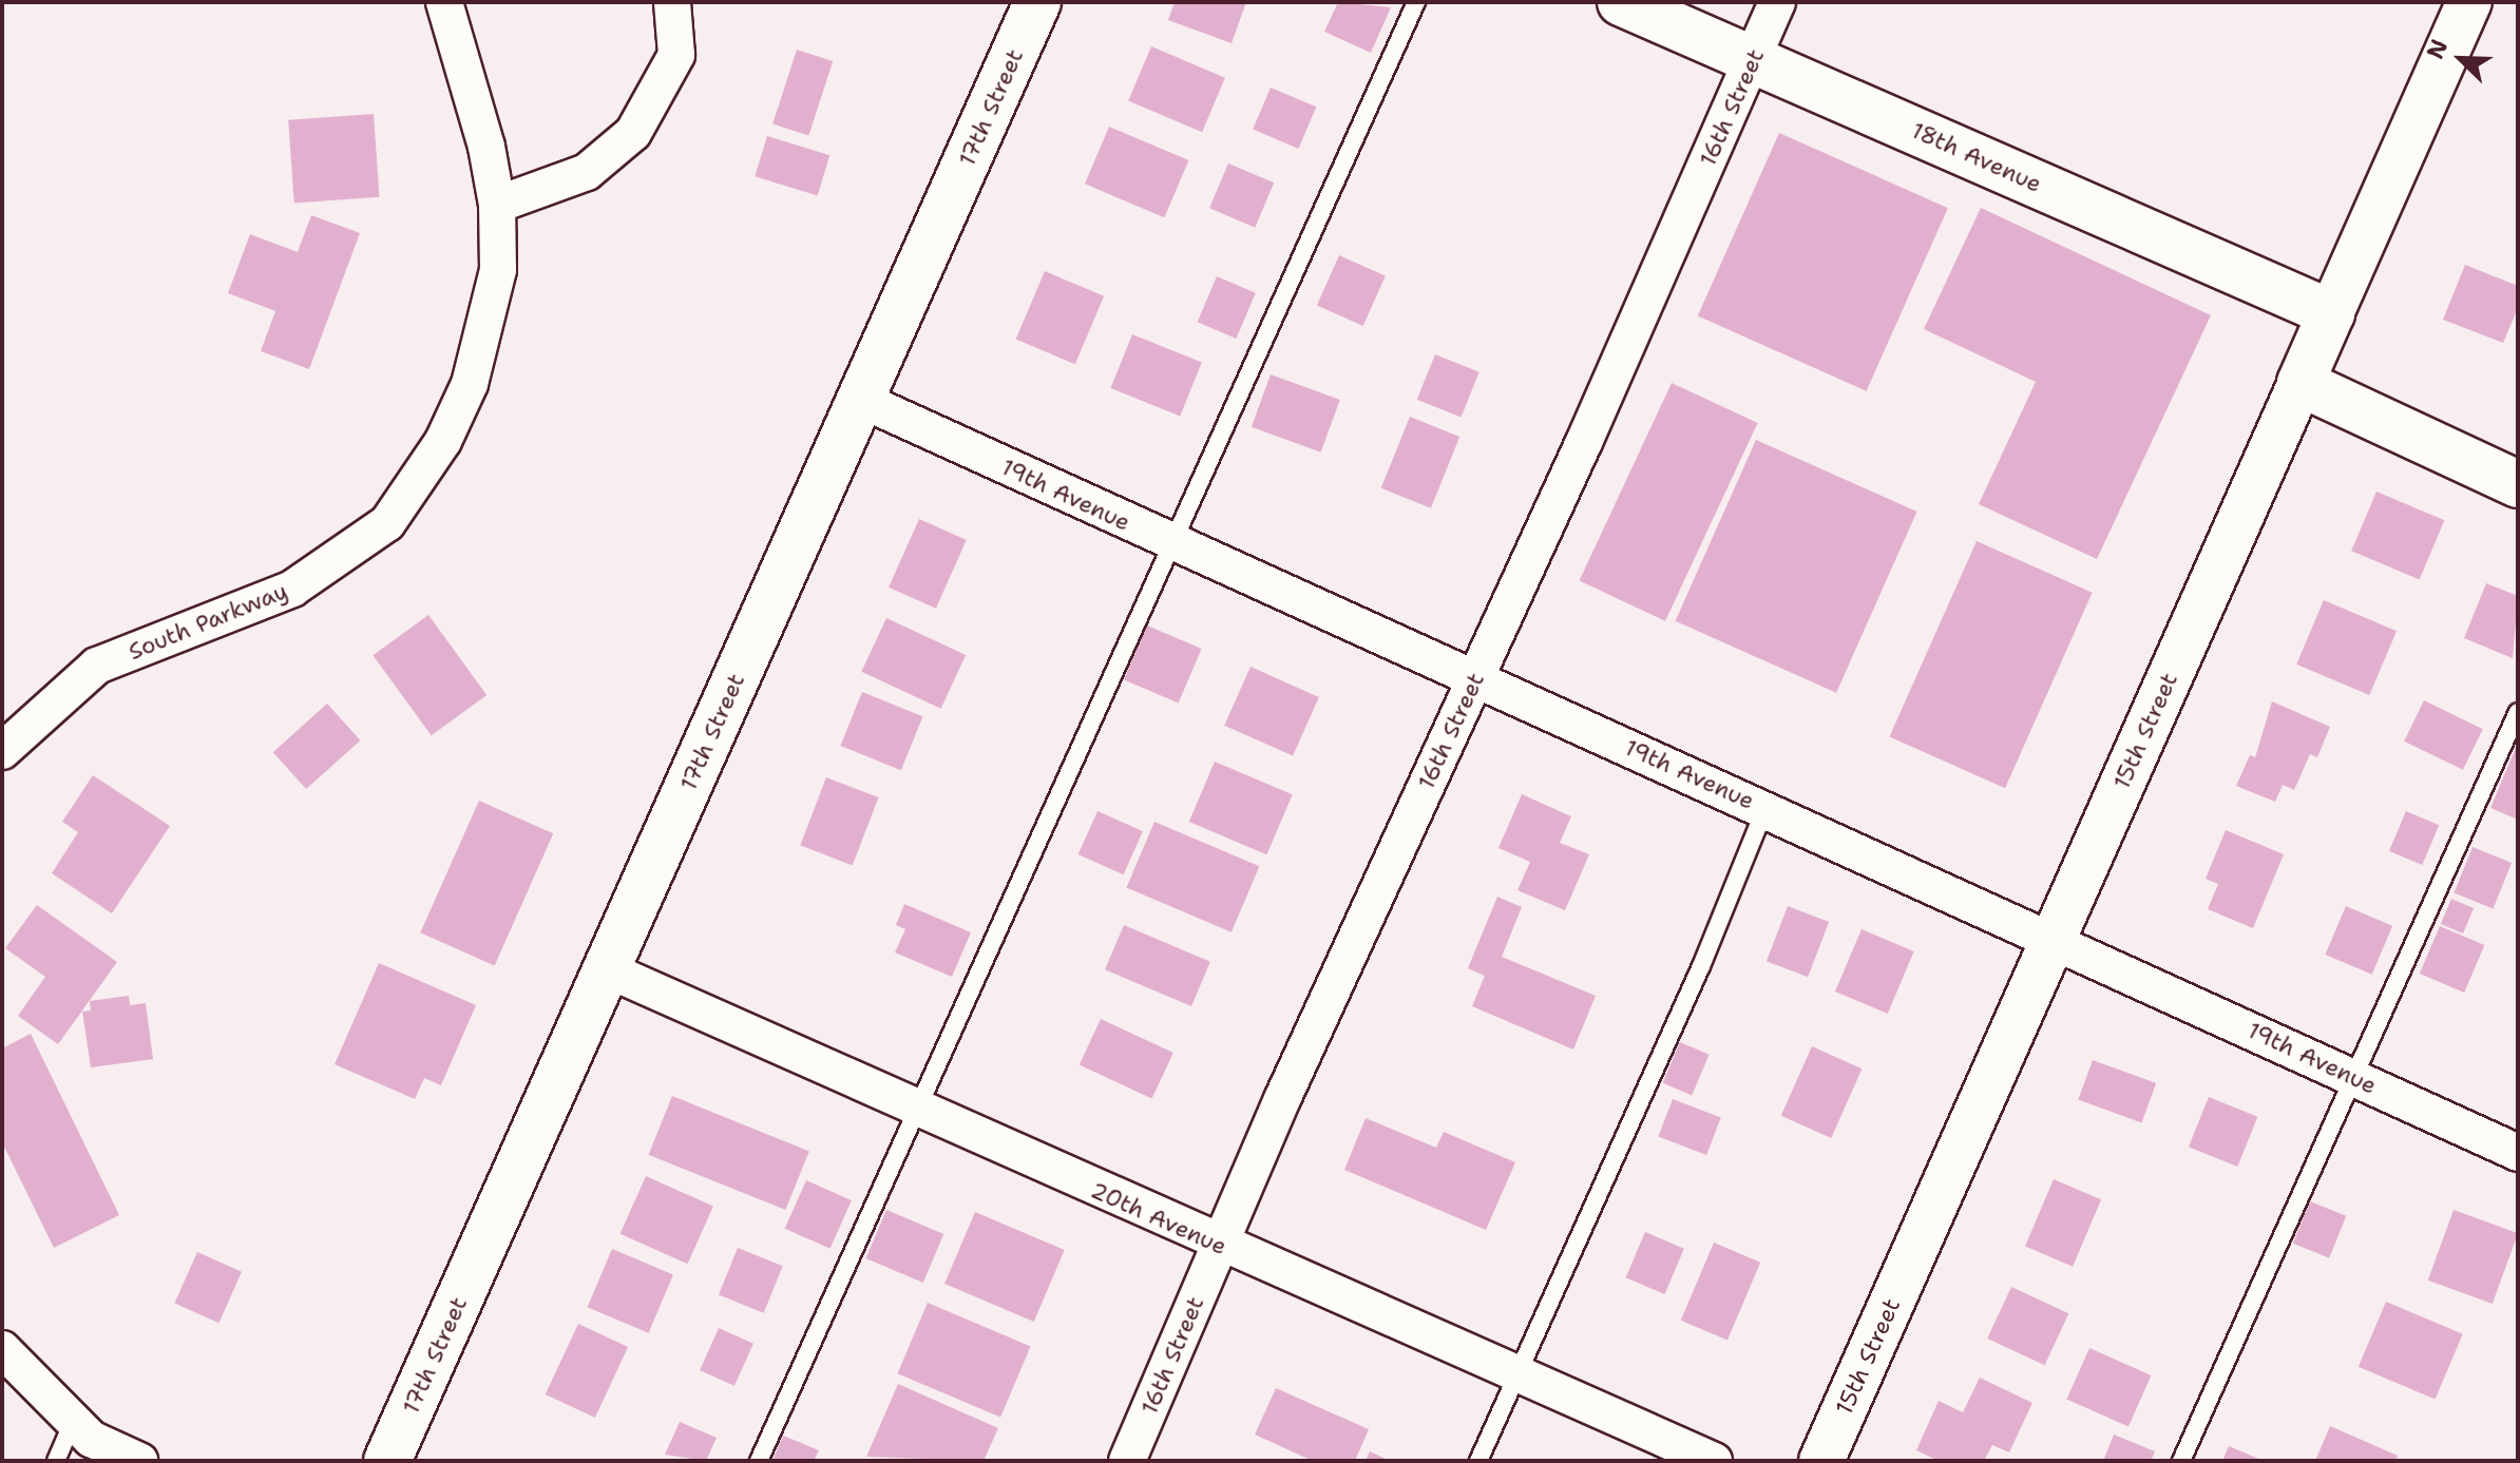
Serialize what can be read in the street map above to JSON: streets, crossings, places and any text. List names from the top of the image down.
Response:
{
  "streets": {
    "main road": ["17th Street", "18th Avenue", "15th Street"],
    "street": [
      "16th Street",
      "19th Avenue",
      "South Parkway",
      "20th Avenue"
    ]
  },
  "crossings": [
    ["17th Street", "19th Avenue"],
    ["17th Street", "20th Avenue"],
    ["16th Street", "18th Avenue"],
    ["16th Street", "19th Avenue"],
    ["16th Street", "20th Avenue"],
    ["18th Avenue", "15th Street"],
    ["19th Avenue", "15th Street"]
  ],
  "north": "top left"
}
